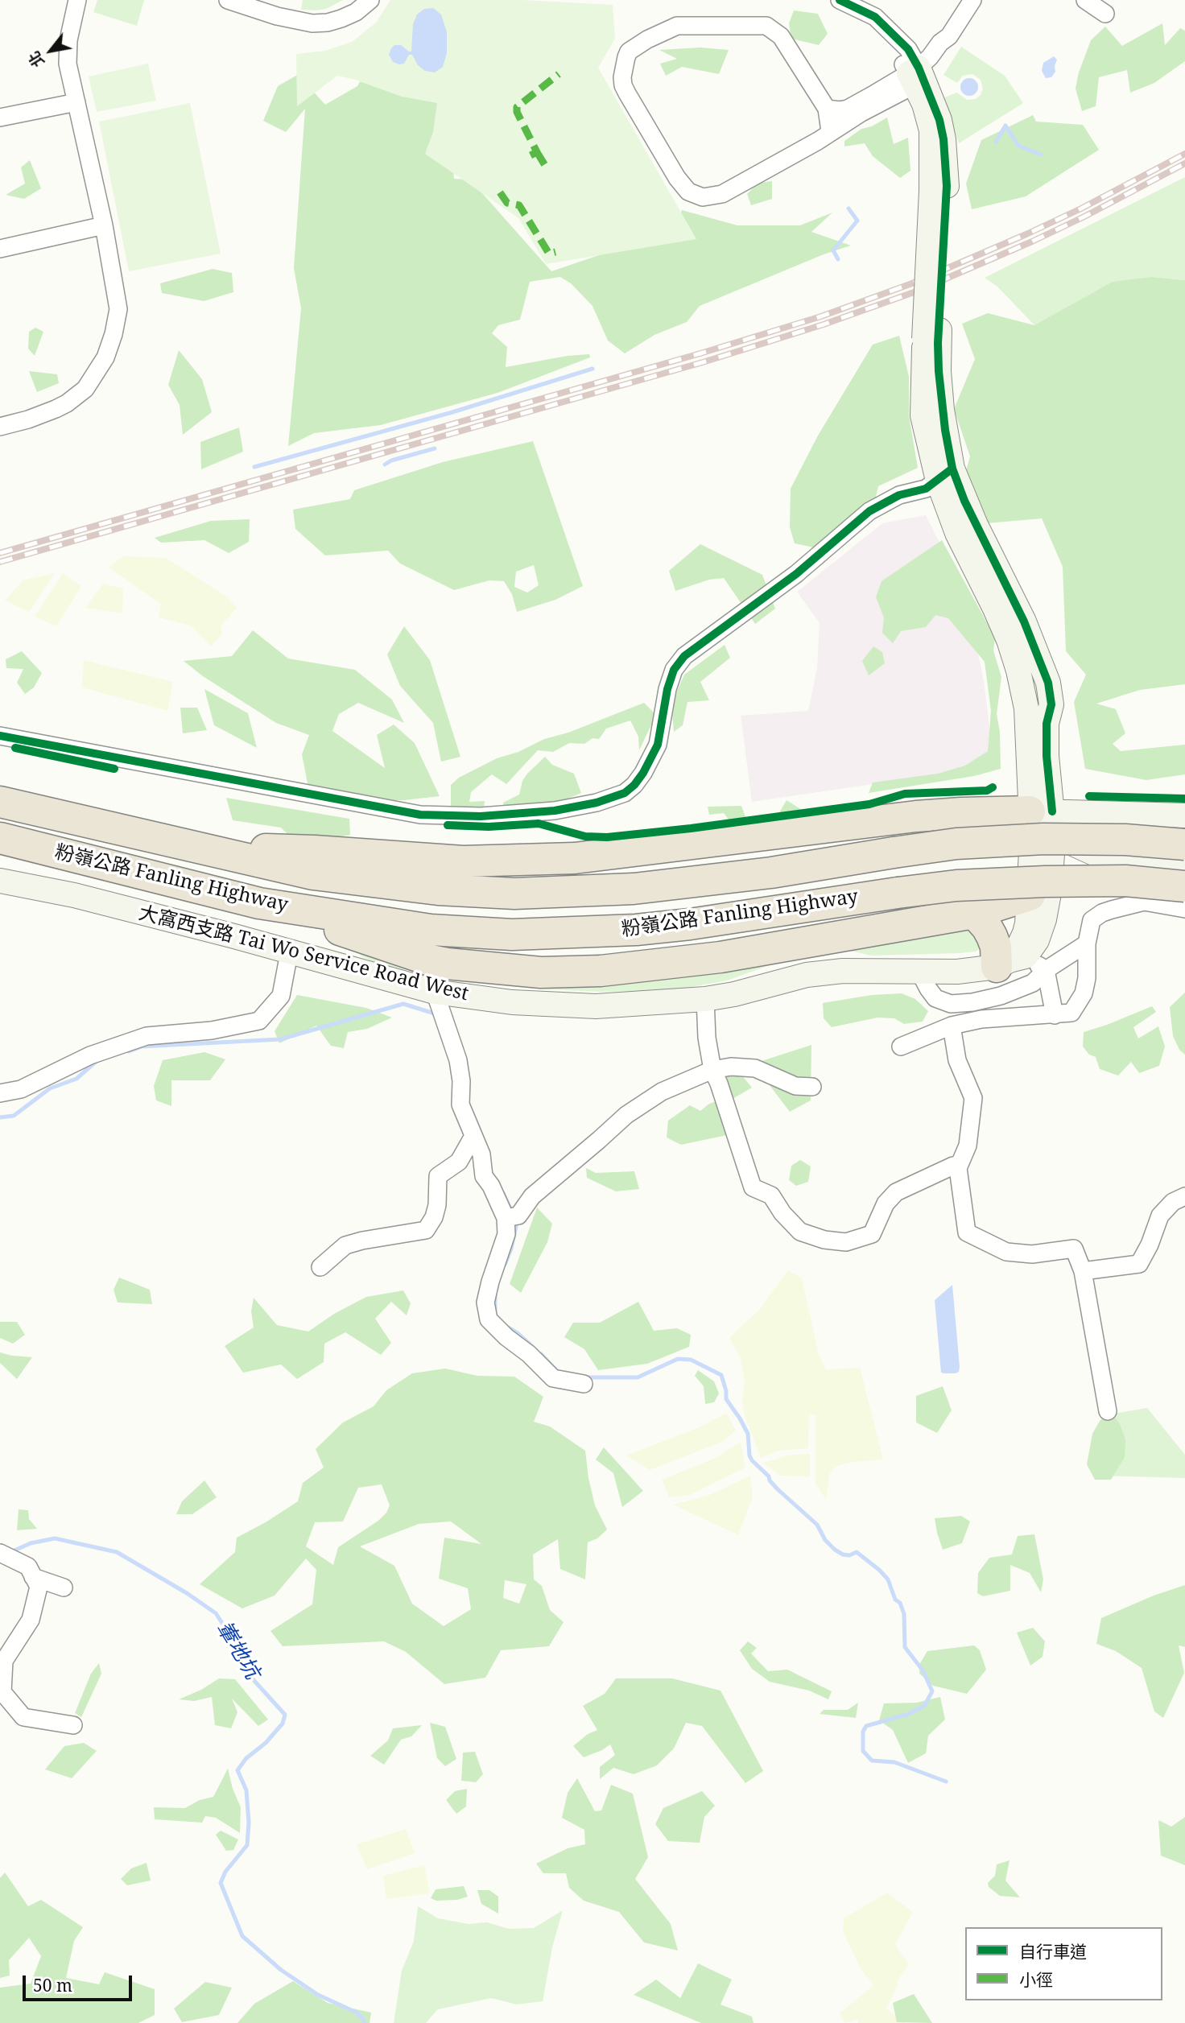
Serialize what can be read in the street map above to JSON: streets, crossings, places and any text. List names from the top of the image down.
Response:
{
  "streets": {
    "highway": ["粉嶺公路 Fanling Highway"],
    "main road": ["大窩西支路 Tai Wo Service Road West"]
  },
  "water": ["輋地坑"],
  "legend": ["自行車道", "小徑"],
  "scale_bar": "50 m",
  "north": "bottom left"
}
